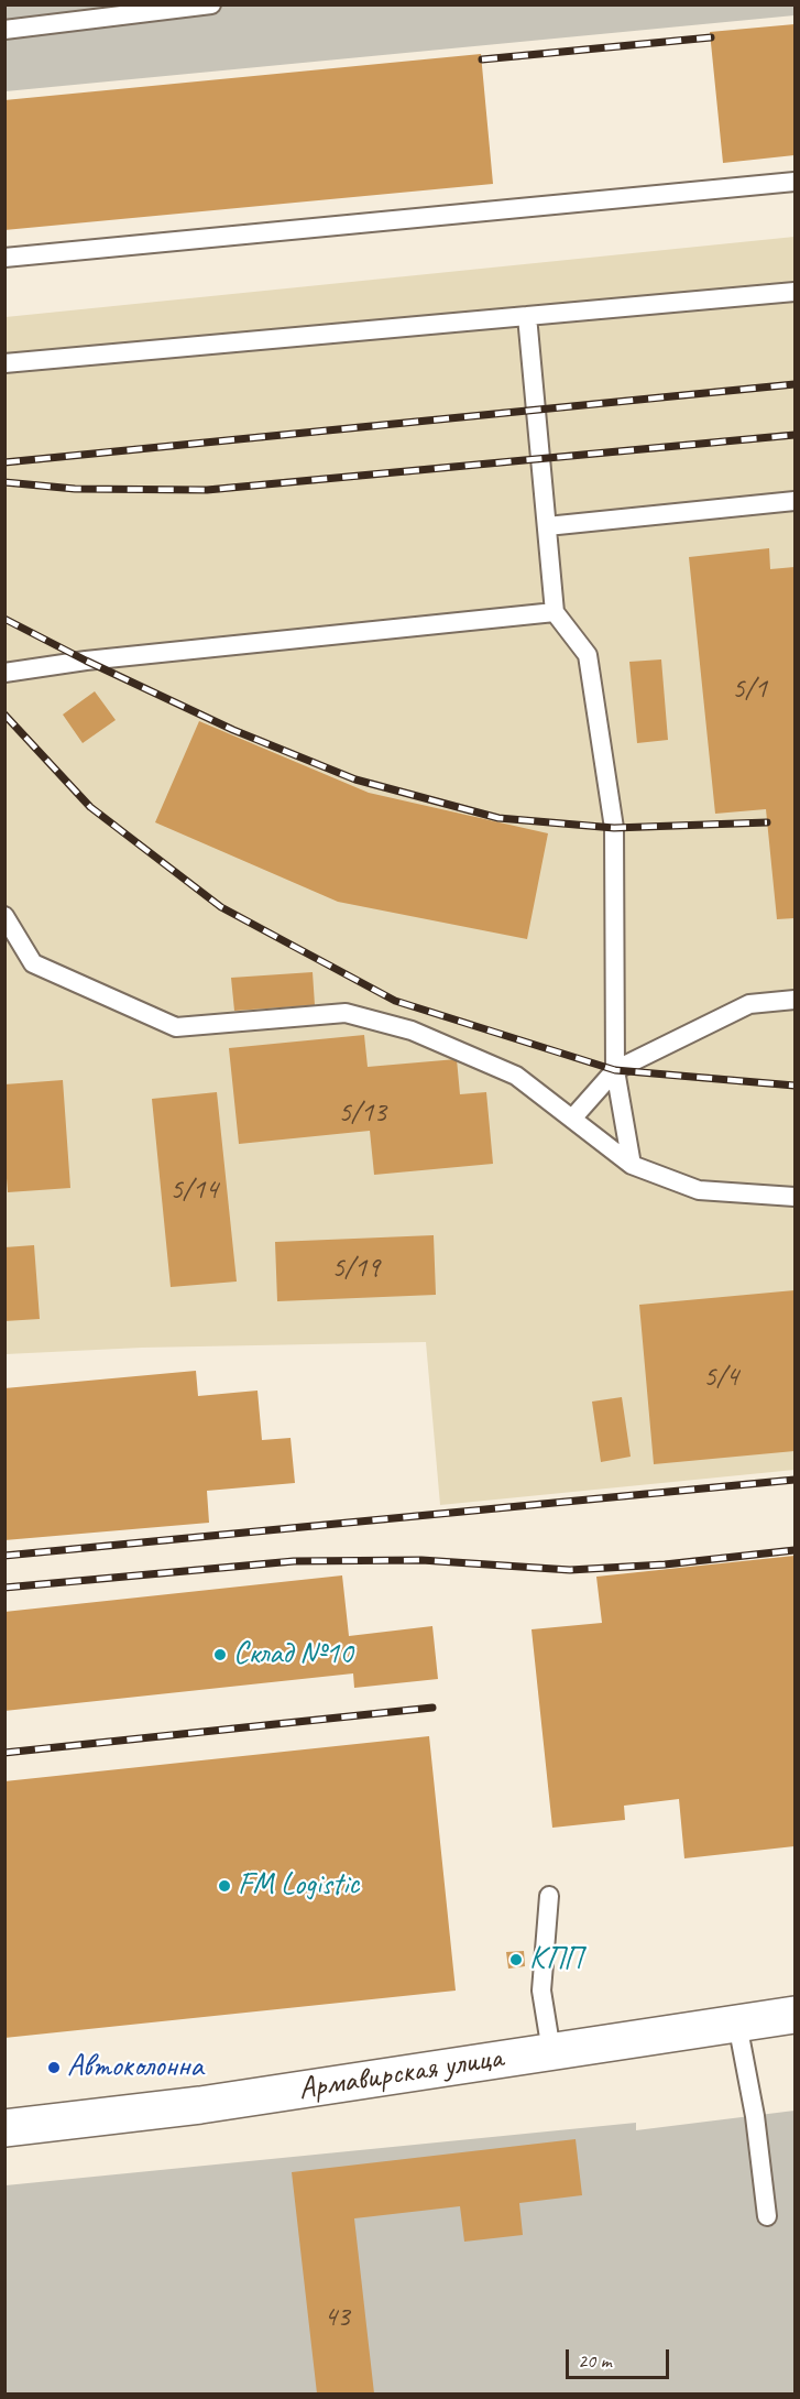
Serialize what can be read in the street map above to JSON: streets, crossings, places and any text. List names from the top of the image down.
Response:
{
  "streets": {
    "main road": ["Армавирская улица"]
  },
  "places": [
    "Склад №10",
    "FM Logistic",
    "КПП",
    "Автоколонна"
  ],
  "house_numbers": [
    "5/1",
    "5/13",
    "5/14",
    "5/19",
    "5/4",
    "43"
  ],
  "scale_bar": "20 m"
}
